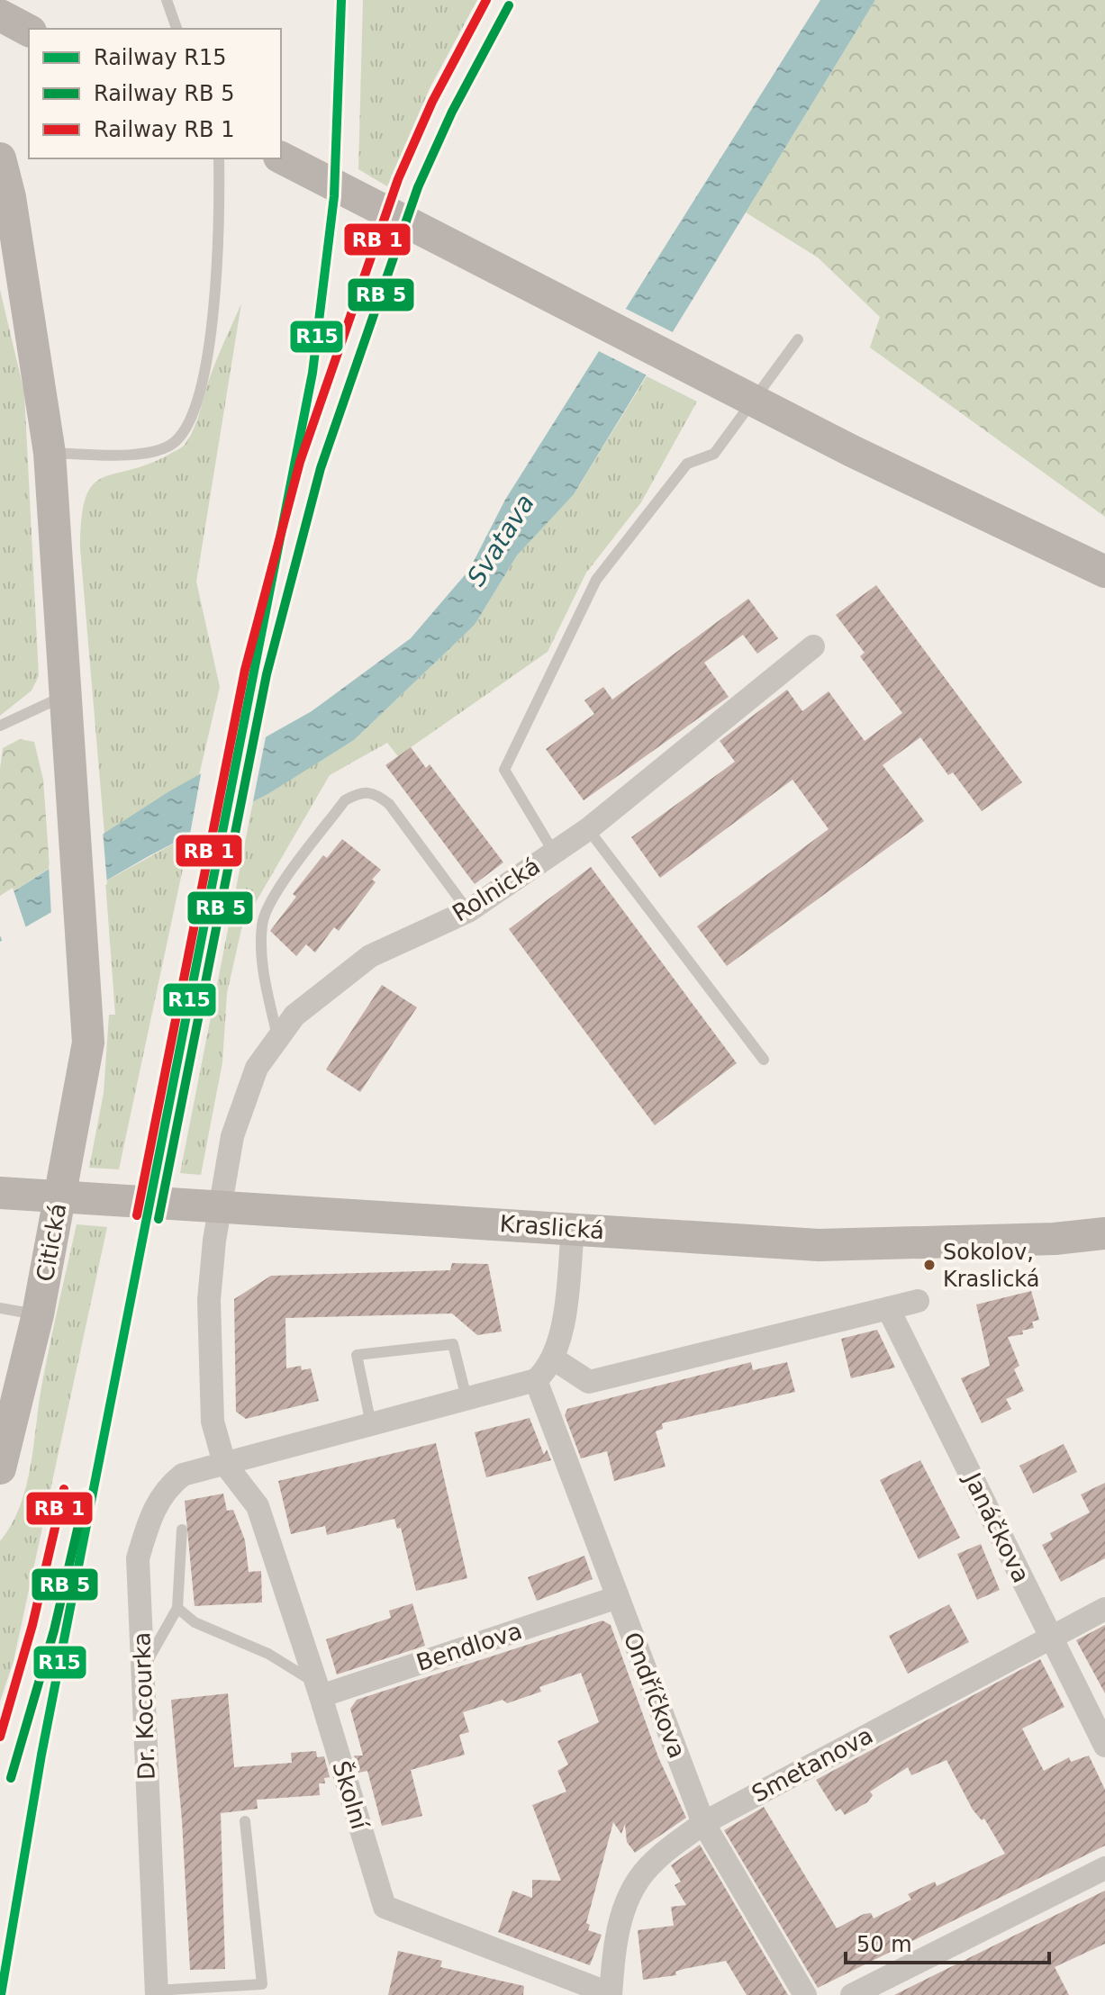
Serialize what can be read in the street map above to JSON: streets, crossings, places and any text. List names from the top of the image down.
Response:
{
  "streets": {
    "street": [
      "Rolnická",
      "Kraslická",
      "Citická",
      "Janáčkova",
      "Bendlova",
      "Ondříčkova",
      "Dr. Kocourka",
      "Smetanova",
      "Školní"
    ]
  },
  "crossings": [
    ["Rolnická", "Dr. Kocourka"],
    ["Rolnická", "Školní"],
    ["Janáčkova", "Smetanova"],
    ["Bendlova", "Ondříčkova"],
    ["Bendlova", "Školní"],
    ["Ondříčkova", "Dr. Kocourka"],
    ["Ondříčkova", "Smetanova"],
    ["Dr. Kocourka", "Školní"],
    ["Smetanova", "Školní"]
  ],
  "water": ["Svatava"],
  "places": ["Sokolov, Kraslická"],
  "lines": ["rail line R15"],
  "legend": ["Railway R15", "Railway RB 5", "Railway RB 1"],
  "scale_bar": "50 m"
}
